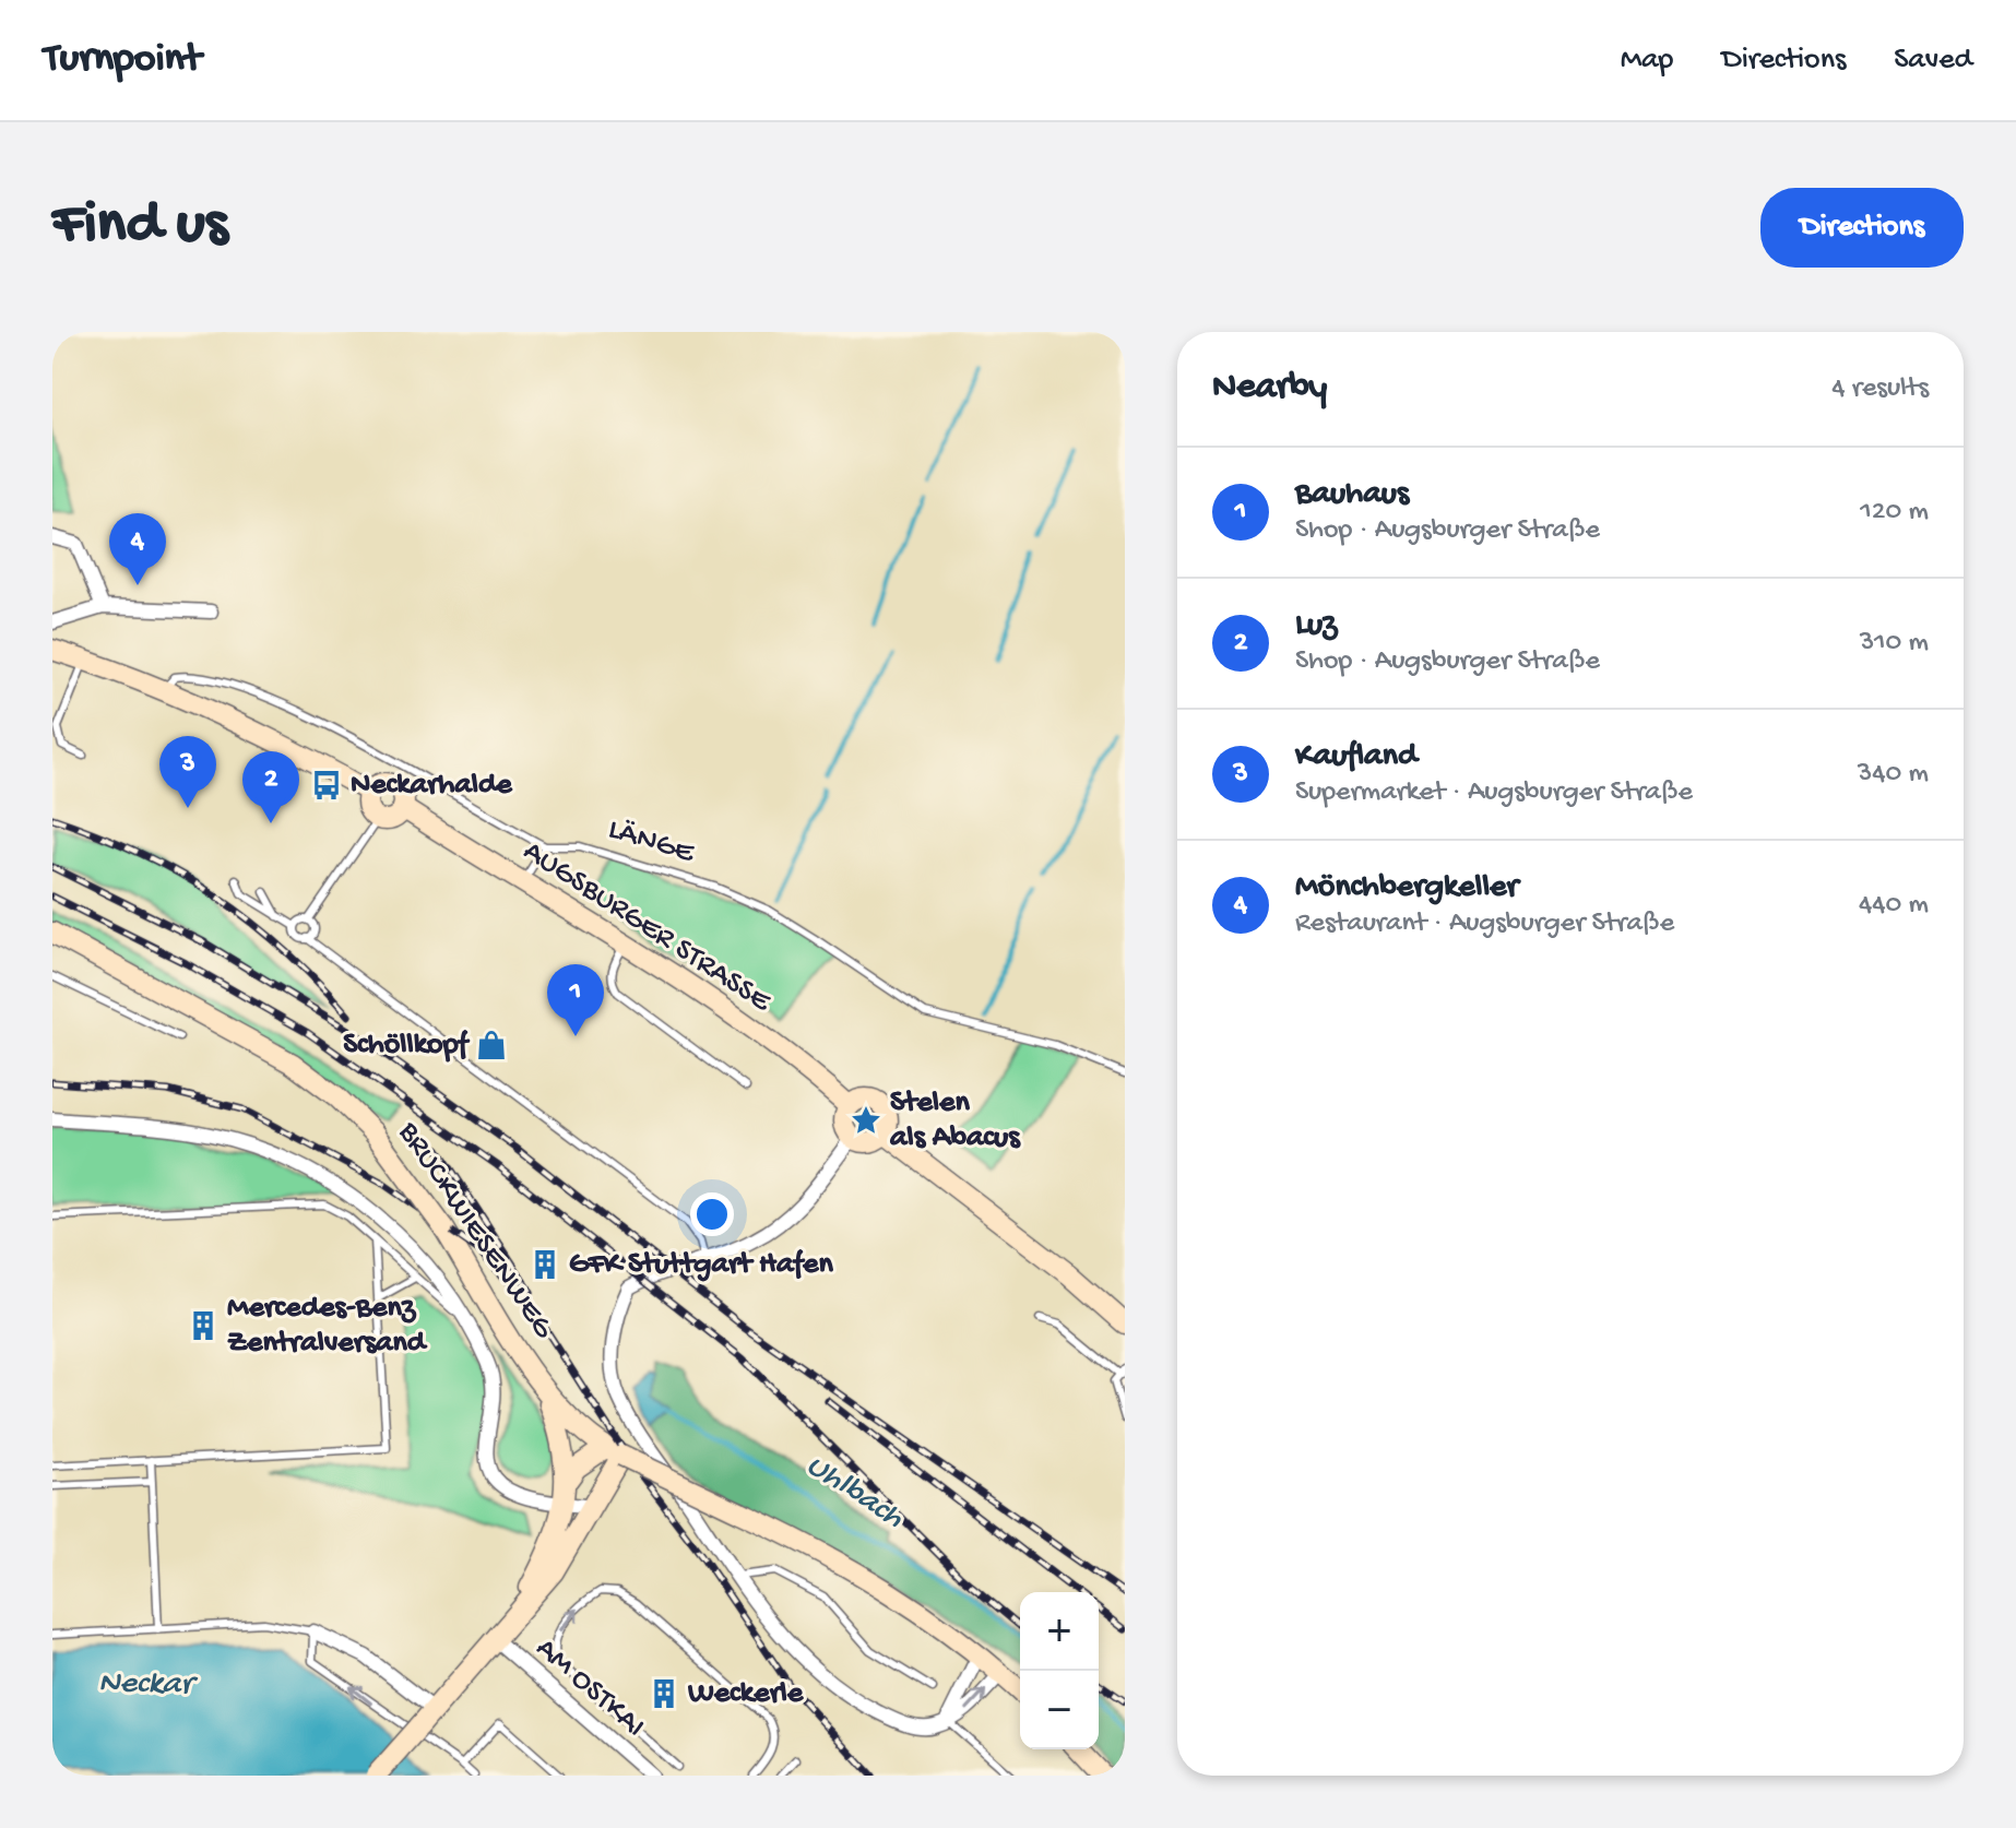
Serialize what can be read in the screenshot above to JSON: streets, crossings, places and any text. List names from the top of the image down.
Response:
{
  "streets": {
    "main road": ["AUGSBURGER STRASSE", "BRUCKWIESENWEG"],
    "street": ["AM OSTKAI"],
    "lane": ["LÄNGE"]
  },
  "crossings": [
    ["LÄNGE", "AUGSBURGER STRASSE"]
  ],
  "water": ["Uhlbach", "Neckar"],
  "places": {
    "bus stop": ["Neckarhalde"],
    "shop": ["Schöllkopf"],
    "place": ["Stelen als Abacus"],
    "building": ["GFK Stuttgart Hafen", "Mercedes-Benz Zentralversand", "Weckerle"]
  },
  "page": {
    "header": "Turnpoint",
    "nav": ["Map", "Directions", "Saved"],
    "buttons": "Directions",
    "title": "Find us",
    "heading": ["Nearby", "4 results"],
    "list": [
      {
        "mark": "1",
        "name": "Bauhaus",
        "note": "Shop · Augsburger Straße",
        "value": "120 m"
      },
      {
        "mark": "2",
        "name": "Luz",
        "note": "Shop · Augsburger Straße",
        "value": "310 m"
      },
      {
        "mark": "3",
        "name": "Kaufland",
        "note": "Supermarket · Augsburger Straße",
        "value": "340 m"
      },
      {
        "mark": "4",
        "name": "Mönchbergkeller",
        "note": "Restaurant · Augsburger Straße",
        "value": "440 m"
      }
    ],
    "pins": [
      "4",
      "3",
      "2",
      "1"
    ],
    "map_buttons": ["+", "−"]
  }
}
